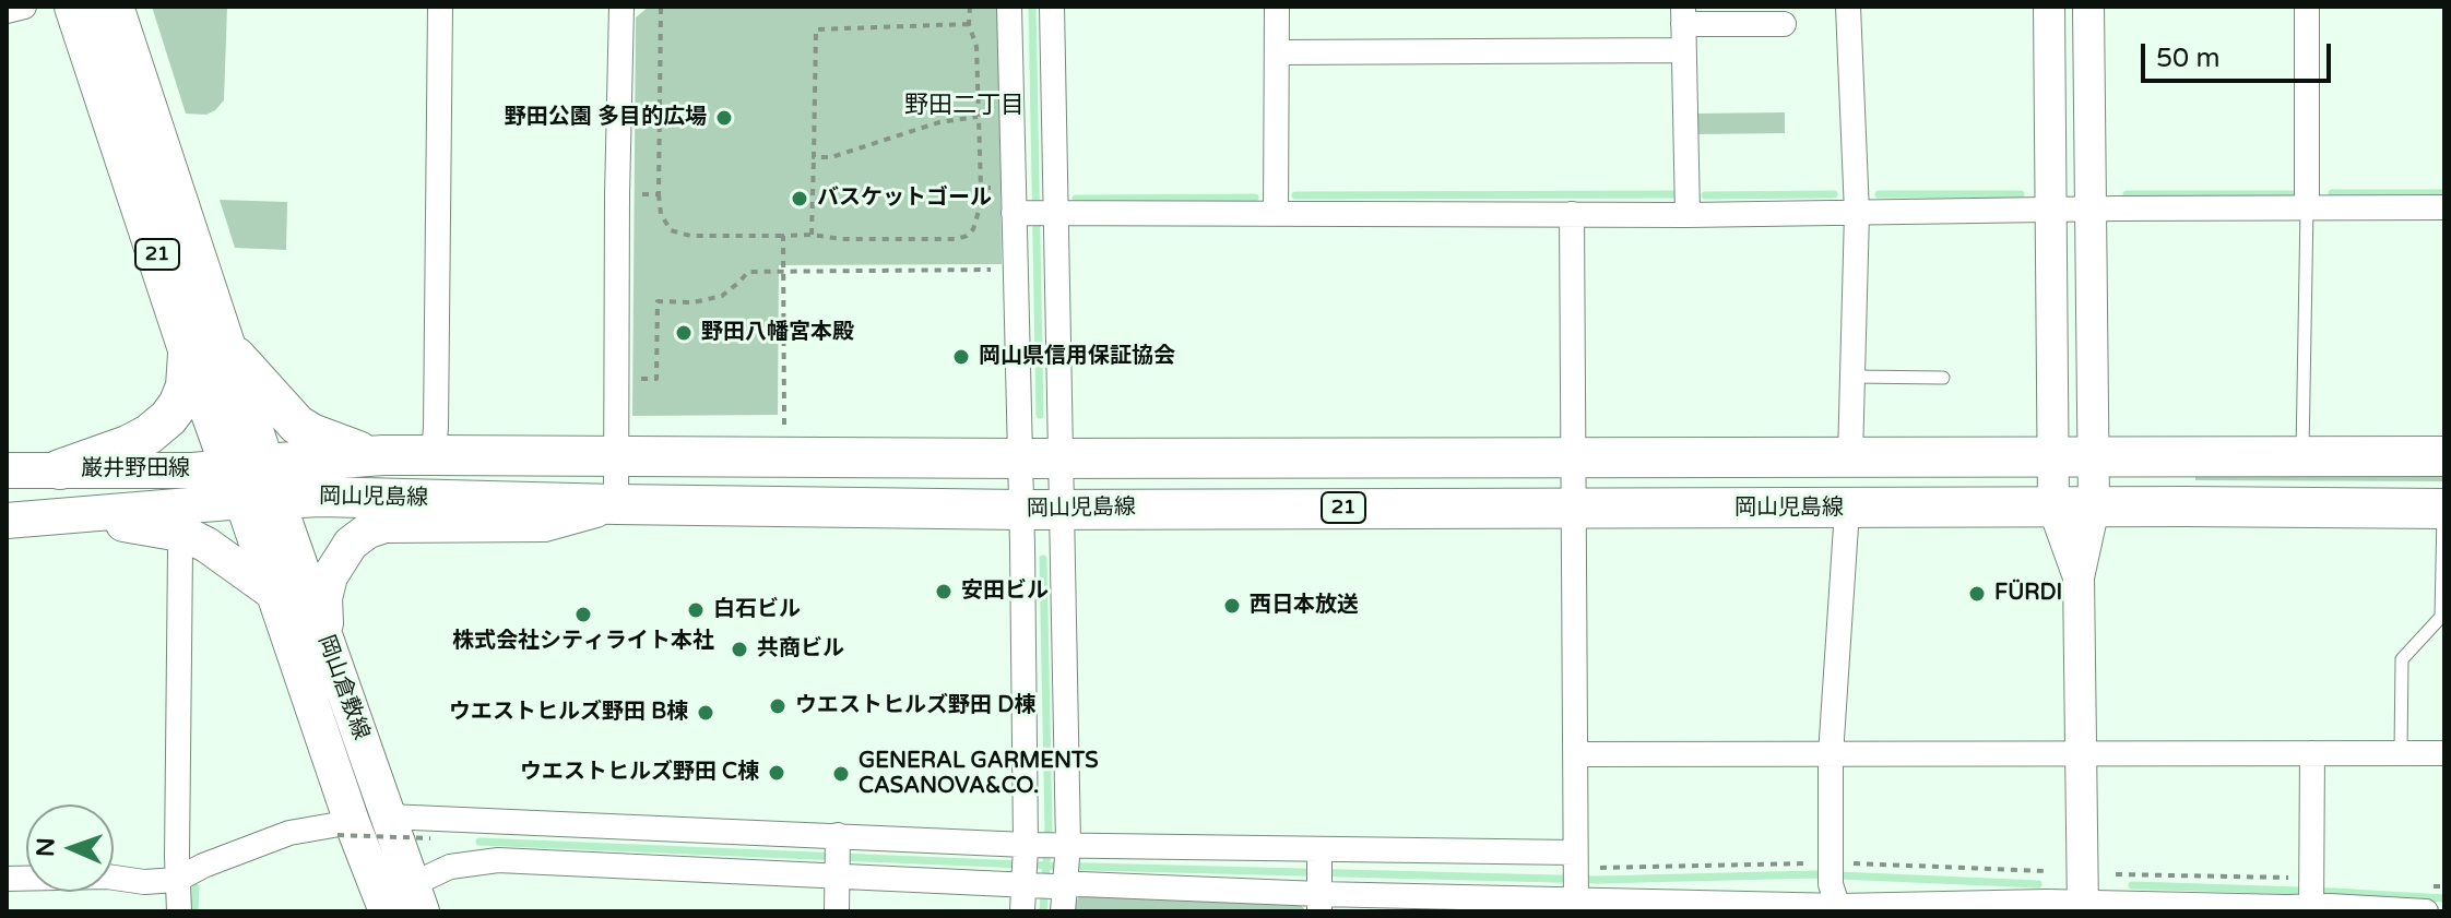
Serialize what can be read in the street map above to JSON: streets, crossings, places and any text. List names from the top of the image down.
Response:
{
  "streets": {
    "main road": [
      "21",
      "巌井野田線",
      "岡山児島線",
      "岡山倉敷線"
    ]
  },
  "crossings": [
    ["21", "巌井野田線"],
    ["21", "岡山児島線"],
    ["21", "岡山倉敷線"],
    ["巌井野田線", "岡山児島線"],
    ["巌井野田線", "岡山倉敷線"],
    ["岡山児島線", "岡山倉敷線"]
  ],
  "districts": ["野田二丁目"],
  "places": [
    "野田公園 多目的広場",
    "バスケットゴール",
    "野田八幡宮本殿",
    "岡山県信用保証協会",
    "安田ビル",
    "FÜRDI",
    "西日本放送",
    "白石ビル",
    "株式会社シティライト本社",
    "共商ビル",
    "ウエストヒルズ野田 D棟",
    "ウエストヒルズ野田 B棟",
    "ウエストヒルズ野田 C棟",
    "GENERAL GARMENTS CASANOVA&CO."
  ],
  "scale_bar": "50 m",
  "north": "left"
}
